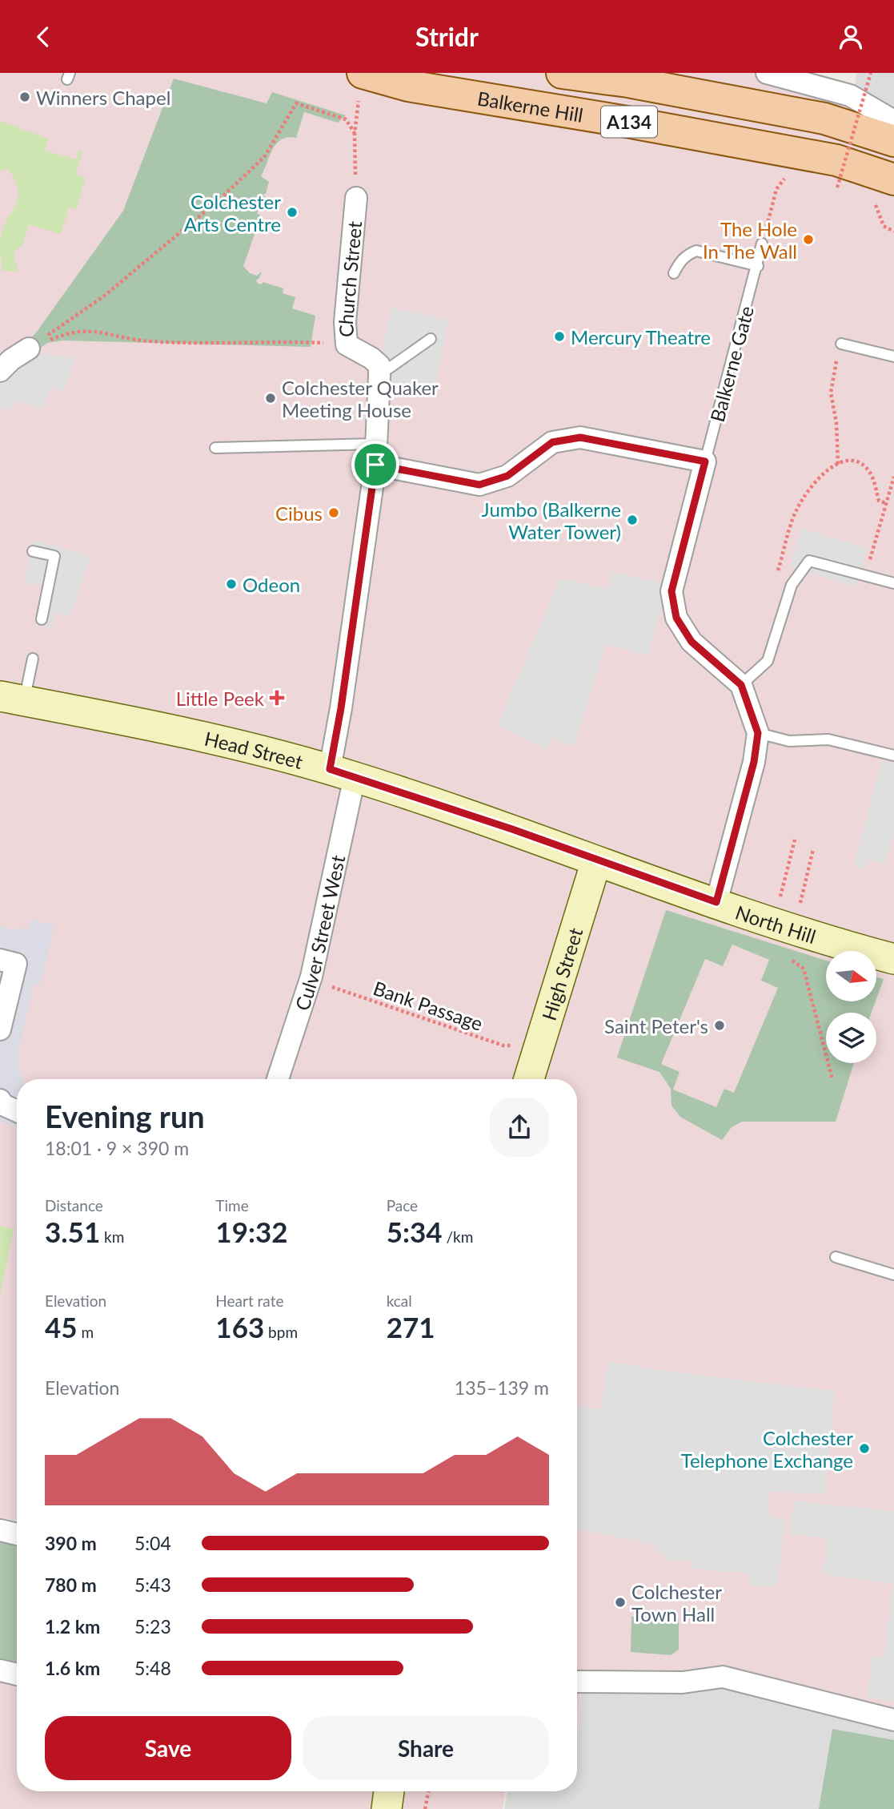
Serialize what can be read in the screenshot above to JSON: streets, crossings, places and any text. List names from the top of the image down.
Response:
{
  "streets": {
    "main road": ["Balkerne Hill", "A134"],
    "street": [
      "Church Street",
      "Head Street",
      "North Hill",
      "Culver Street West",
      "High Street"
    ],
    "lane": ["Balkerne Gate"],
    "path": ["Bank Passage"]
  },
  "crossings": [
    ["Head Street", "North Hill"],
    ["Head Street", "Culver Street West"],
    ["Head Street", "High Street"],
    ["North Hill", "High Street"],
    ["Culver Street West", "Bank Passage"],
    ["High Street", "Bank Passage"]
  ],
  "places": {
    "other": [
      "Winners Chapel",
      "Colchester Arts Centre",
      "The Hole In The Wall",
      "Mercury Theatre",
      "Colchester Quaker Meeting House",
      "Cibus",
      "Jumbo (Balkerne Water Tower)",
      "Odeon",
      "Saint Peter's",
      "Colchester Telephone Exchange",
      "Colchester Town Hall"
    ],
    "health": ["Little Peek"]
  },
  "north": "right",
  "page": {
    "header": "Stridr",
    "heading": ["Evening run", "18:01 · 9 × 390 m"],
    "stats": [
      ["Distance", "3.51 km"],
      ["Time", "19:32"],
      ["Pace", "5:34 /km"],
      ["Elevation", "45 m"],
      ["Heart rate", "163 bpm"],
      ["kcal", "271"]
    ],
    "chart": ["Elevation", "135–139 m"],
    "list": [
      {
        "name": "390 m",
        "note": "5:04"
      },
      {
        "name": "780 m",
        "note": "5:43"
      },
      {
        "name": "1.2 km",
        "note": "5:23"
      },
      {
        "name": "1.6 km",
        "note": "5:48"
      }
    ],
    "buttons": ["Save", "Share"]
  }
}
